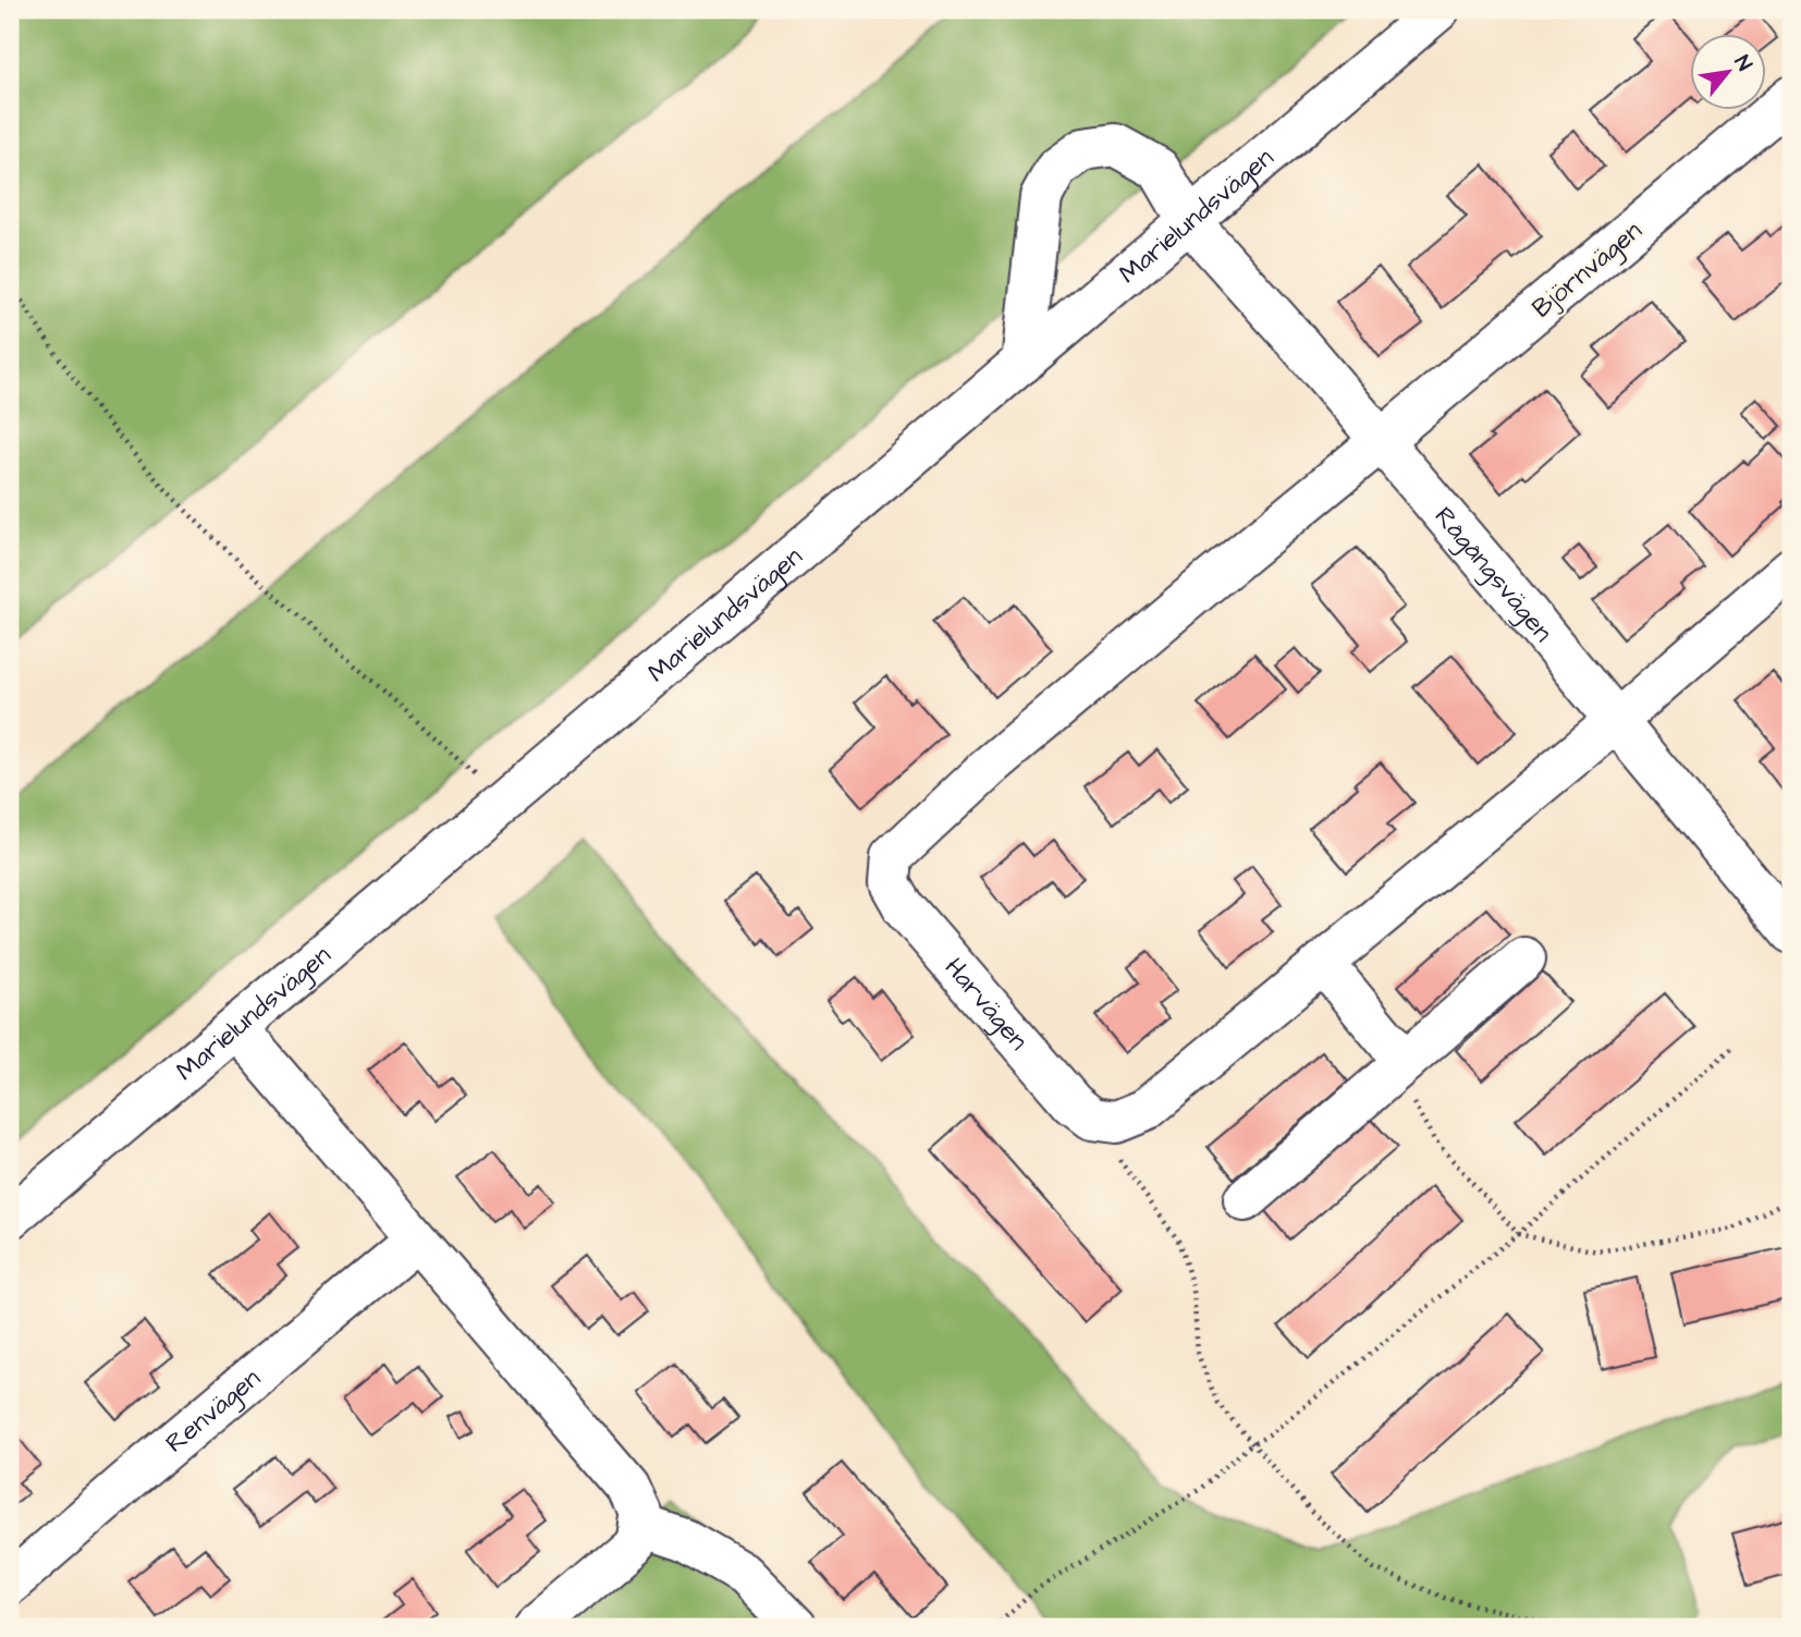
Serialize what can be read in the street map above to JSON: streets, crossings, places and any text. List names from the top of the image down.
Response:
{
  "streets": {
    "street": [
      "Marielundsvägen",
      "Björnvägen",
      "Rågångsvägen",
      "Harvägen",
      "Renvägen"
    ]
  },
  "crossings": [
    ["Marielundsvägen", "Rågångsvägen"],
    ["Björnvägen", "Rågångsvägen"],
    ["Björnvägen", "Harvägen"],
    ["Rågångsvägen", "Harvägen"]
  ],
  "north": "top right"
}
